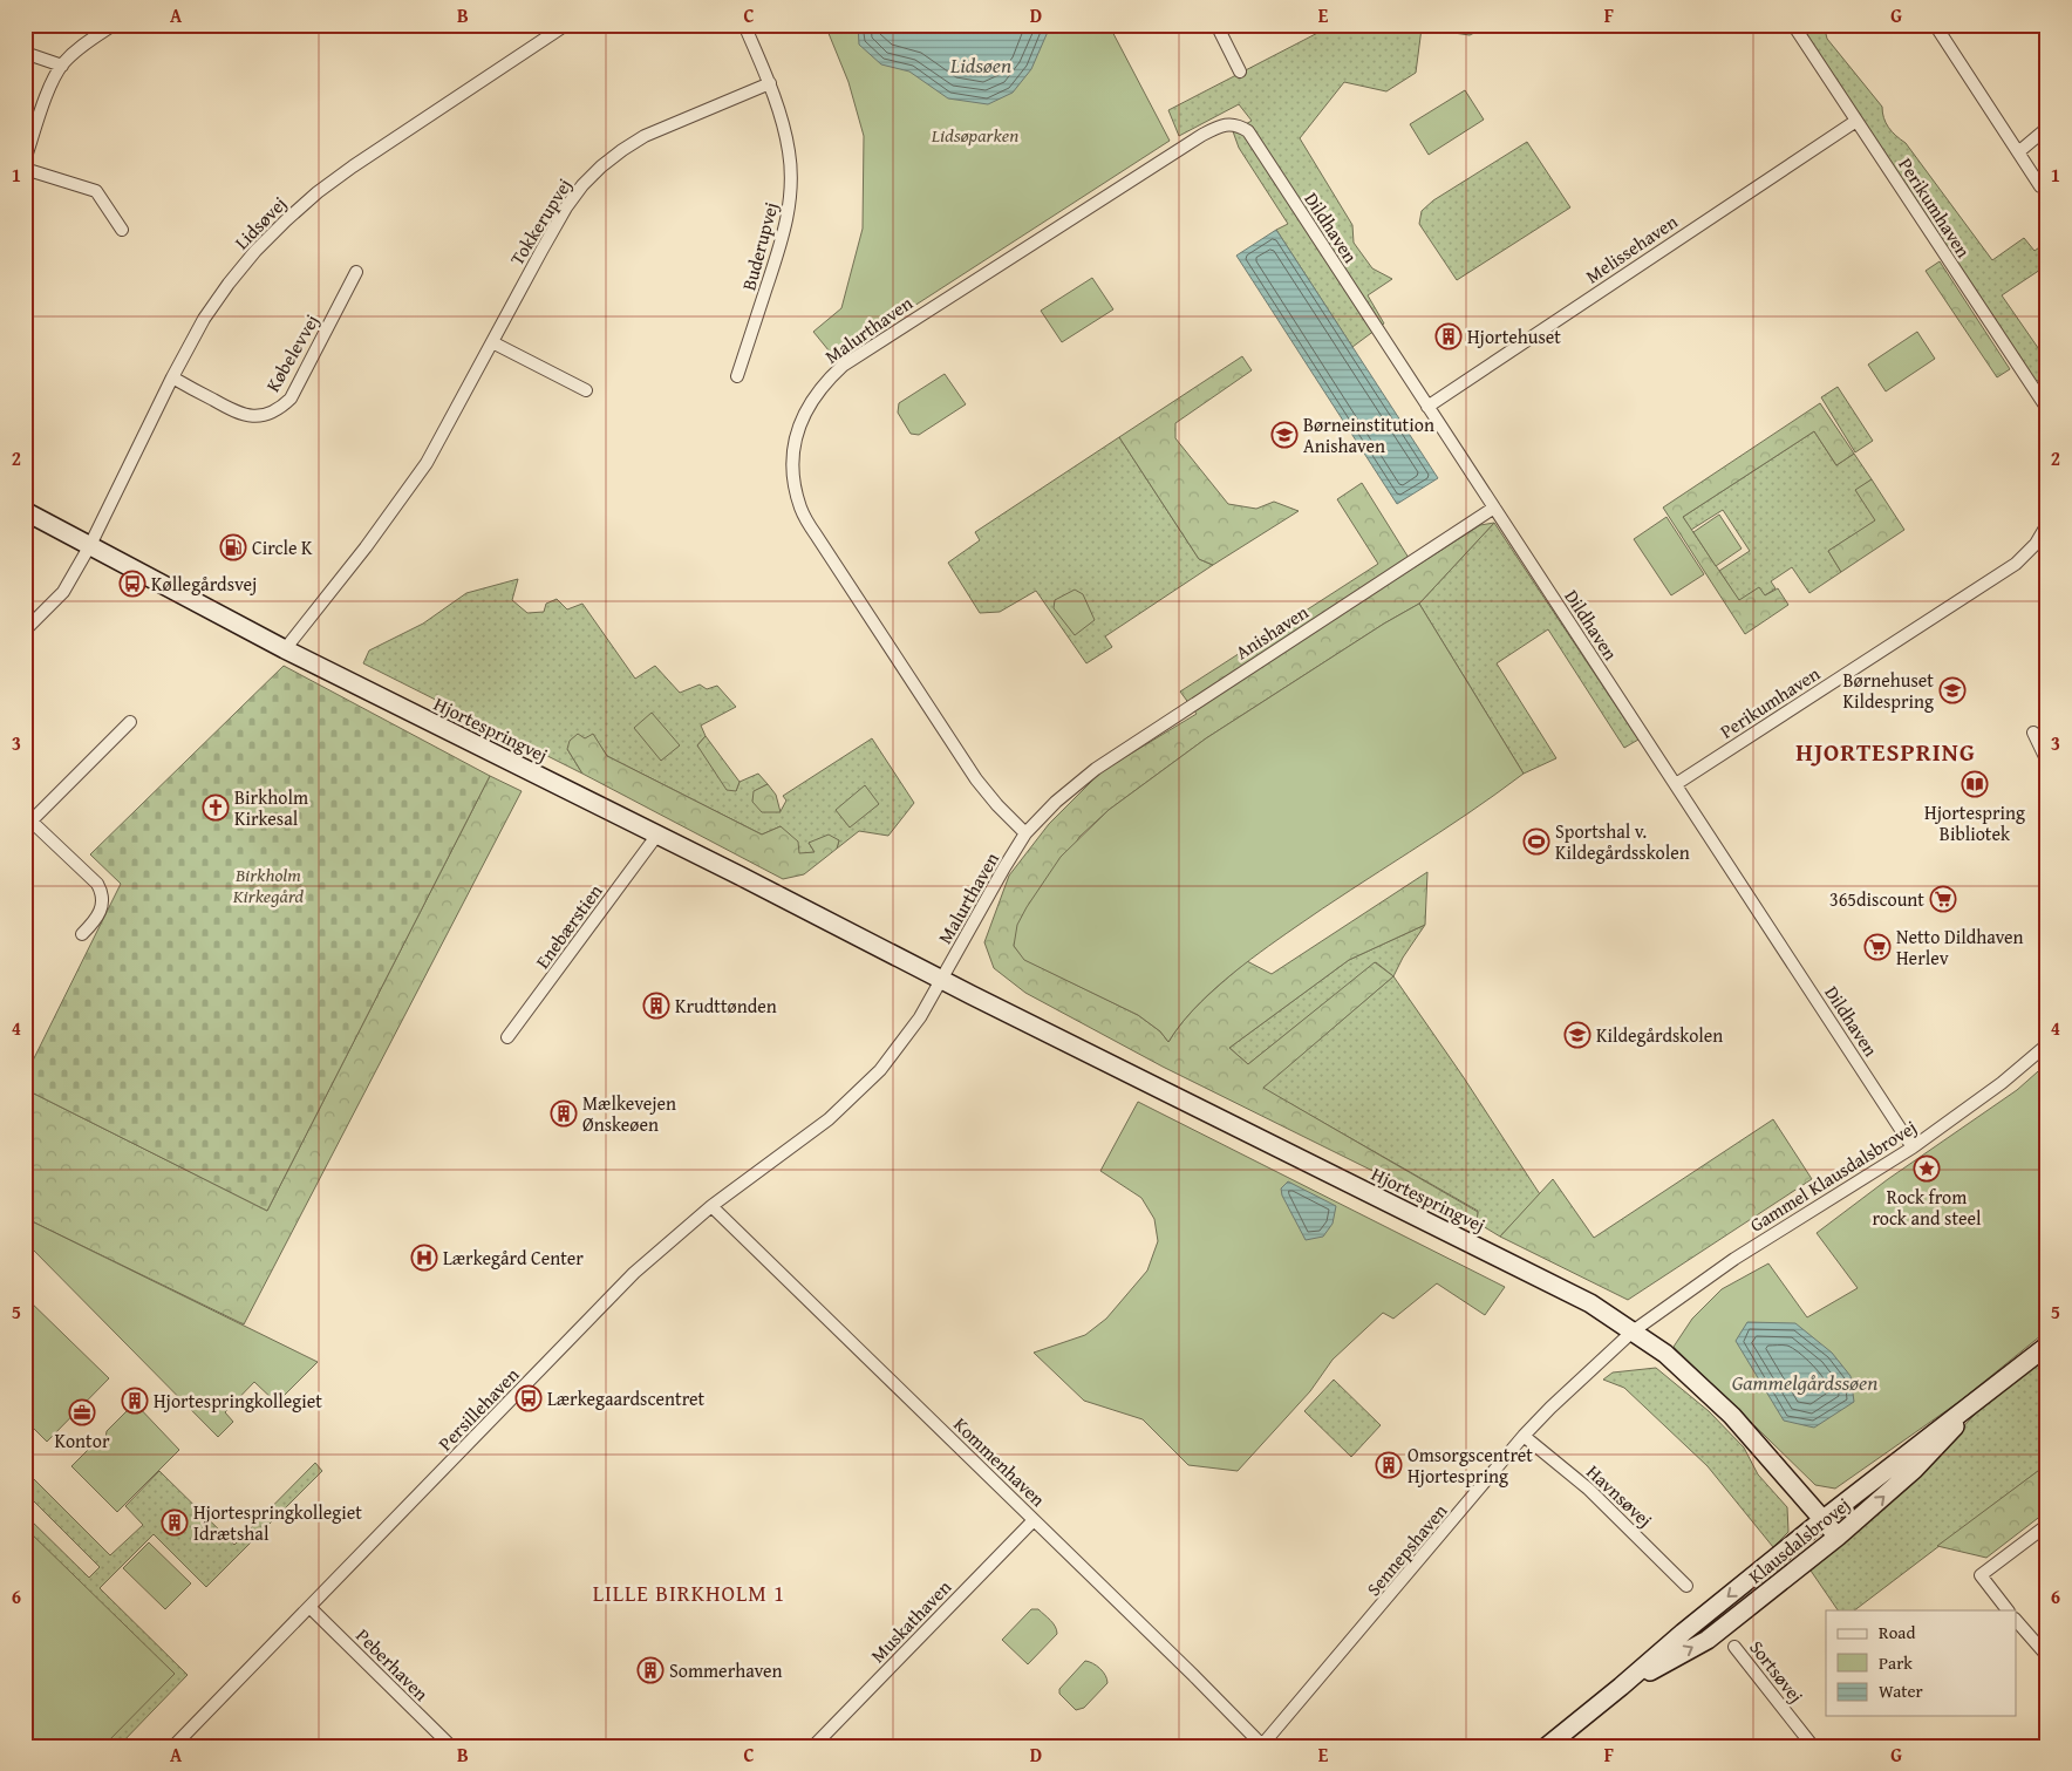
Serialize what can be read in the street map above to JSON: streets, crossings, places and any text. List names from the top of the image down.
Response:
{
  "streets": {
    "street": [
      "Perikumhaven",
      "Tokkerupvej",
      "Lidsøvej",
      "Dildhaven",
      "Buderupvej",
      "Melissehaven",
      "Malurthaven",
      "Købelevvej",
      "Anishaven",
      "Hjortespringvej",
      "Enebærstien",
      "Gammel Klausdalsbrovej",
      "Persillehaven",
      "Kommenhaven",
      "Havnsøvej",
      "Klausdalsbrovej",
      "Sennepshaven",
      "Muskathaven",
      "Peberhaven",
      "Sortsøvej"
    ]
  },
  "crossings": [
    ["Perikumhaven", "Dildhaven"],
    ["Perikumhaven", "Melissehaven"],
    ["Tokkerupvej", "Buderupvej"],
    ["Tokkerupvej", "Hjortespringvej"],
    ["Lidsøvej", "Købelevvej"],
    ["Lidsøvej", "Hjortespringvej"],
    ["Dildhaven", "Melissehaven"],
    ["Dildhaven", "Malurthaven"],
    ["Dildhaven", "Anishaven"],
    ["Dildhaven", "Gammel Klausdalsbrovej"],
    ["Malurthaven", "Anishaven"],
    ["Malurthaven", "Hjortespringvej"],
    ["Malurthaven", "Persillehaven"],
    ["Hjortespringvej", "Enebærstien"],
    ["Hjortespringvej", "Gammel Klausdalsbrovej"],
    ["Hjortespringvej", "Persillehaven"],
    ["Hjortespringvej", "Klausdalsbrovej"],
    ["Hjortespringvej", "Sennepshaven"],
    ["Gammel Klausdalsbrovej", "Sennepshaven"],
    ["Persillehaven", "Kommenhaven"],
    ["Persillehaven", "Peberhaven"],
    ["Kommenhaven", "Sennepshaven"],
    ["Kommenhaven", "Muskathaven"],
    ["Havnsøvej", "Sennepshaven"]
  ],
  "districts": ["HJORTESPRING", "LILLE BIRKHOLM 1"],
  "water": ["Lidsøen", "Gammelgårdssøen"],
  "parks": ["Lidsøparken", "Birkholm Kirkegård"],
  "places": {
    "building": [
      "Hjortehuset",
      "Krudttønden",
      "Mælkevejen Ønskeøen",
      "Hjortespringkollegiet",
      "Omsorgscentret Hjortespring",
      "Hjortespringkollegiet Idrætshal",
      "Sommerhaven"
    ],
    "school or university": ["Børneinstitution Anishaven", "Børnehuset Kildespring", "Kildegårdskolen"],
    "fuel station": ["Circle K"],
    "bus stop": ["Køllegårdsvej", "Lærkegaardscentret"],
    "library": ["Hjortespring Bibliotek"],
    "church": ["Birkholm Kirkesal"],
    "sports": ["Sportshal v. Kildegårdsskolen"],
    "supermarket": ["365discount", "Netto Dildhaven Herlev"],
    "place": ["Rock from rock and steel"],
    "hospital": ["Lærkegård Center"],
    "office": ["Kontor"]
  },
  "legend": ["Road", "Park", "Water"],
  "grid": {
    "columns": [
      "A",
      "B",
      "C",
      "D",
      "E",
      "F",
      "G"
    ],
    "rows": [
      "1",
      "2",
      "3",
      "4",
      "5",
      "6"
    ]
  }
}
